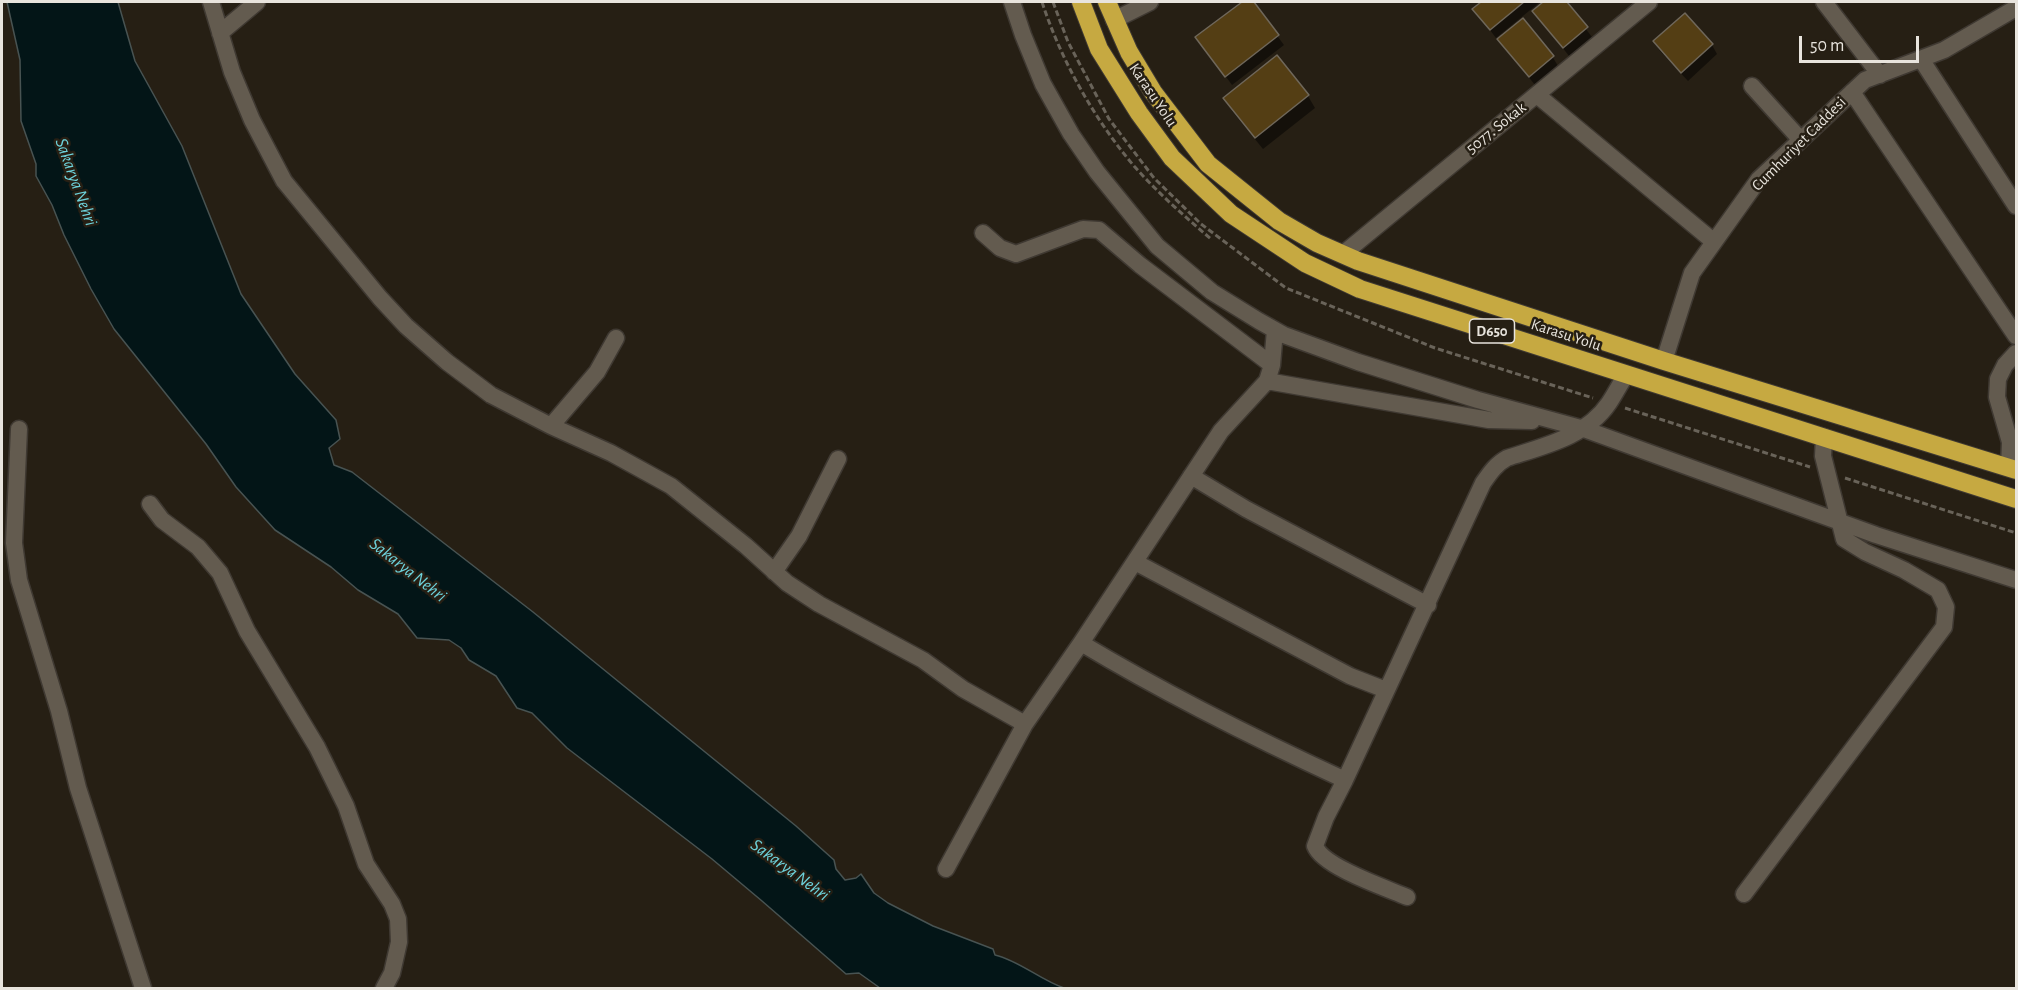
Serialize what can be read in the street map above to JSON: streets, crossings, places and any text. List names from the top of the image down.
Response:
{
  "streets": {
    "highway": ["Karasu Yolu", "D650"],
    "street": ["5077. Sokak", "Cumhuriyet Caddesi"]
  },
  "crossings": [
    ["Karasu Yolu", "5077. Sokak"],
    ["Karasu Yolu", "Cumhuriyet Caddesi"]
  ],
  "water": ["Sakarya Nehri"],
  "scale_bar": "50 m"
}
